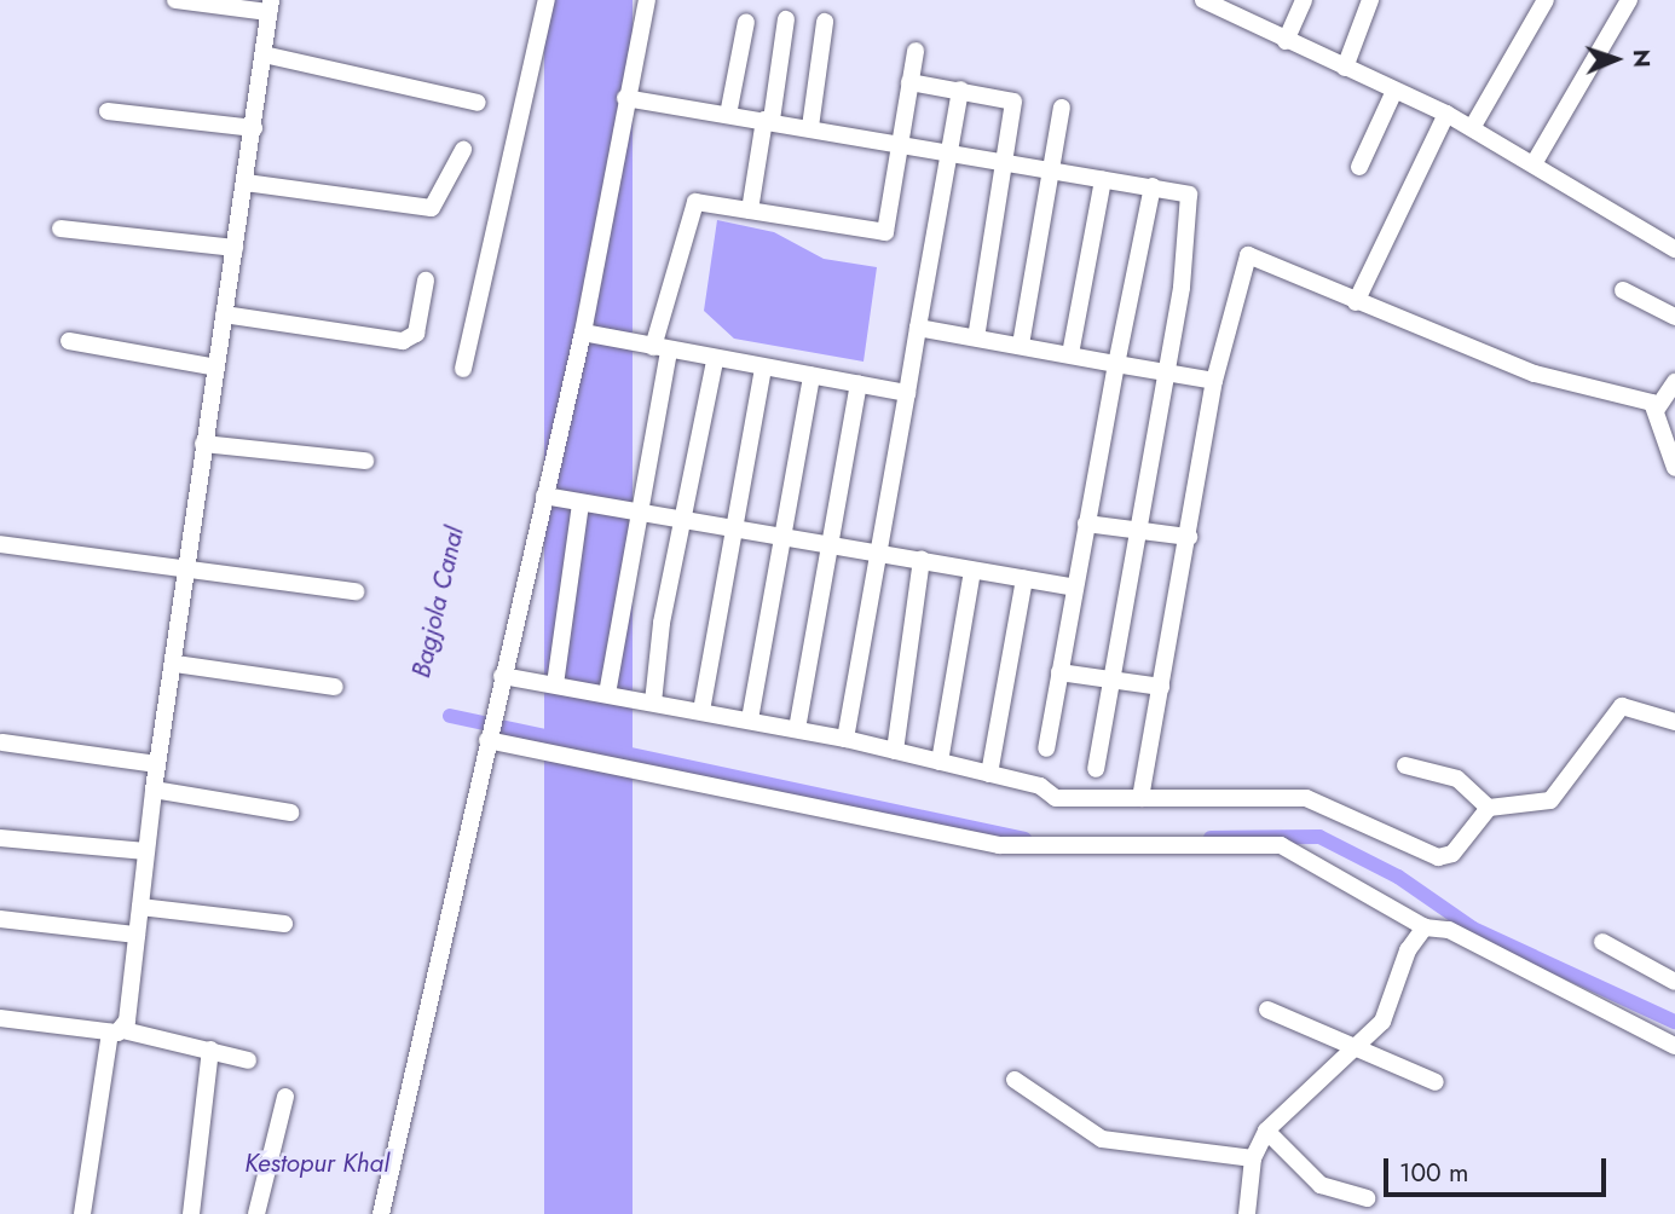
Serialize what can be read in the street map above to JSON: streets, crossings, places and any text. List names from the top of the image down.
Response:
{
  "water": ["Bagjola Canal", "Kestopur Khal"],
  "scale_bar": "100 m",
  "north": "right"
}
